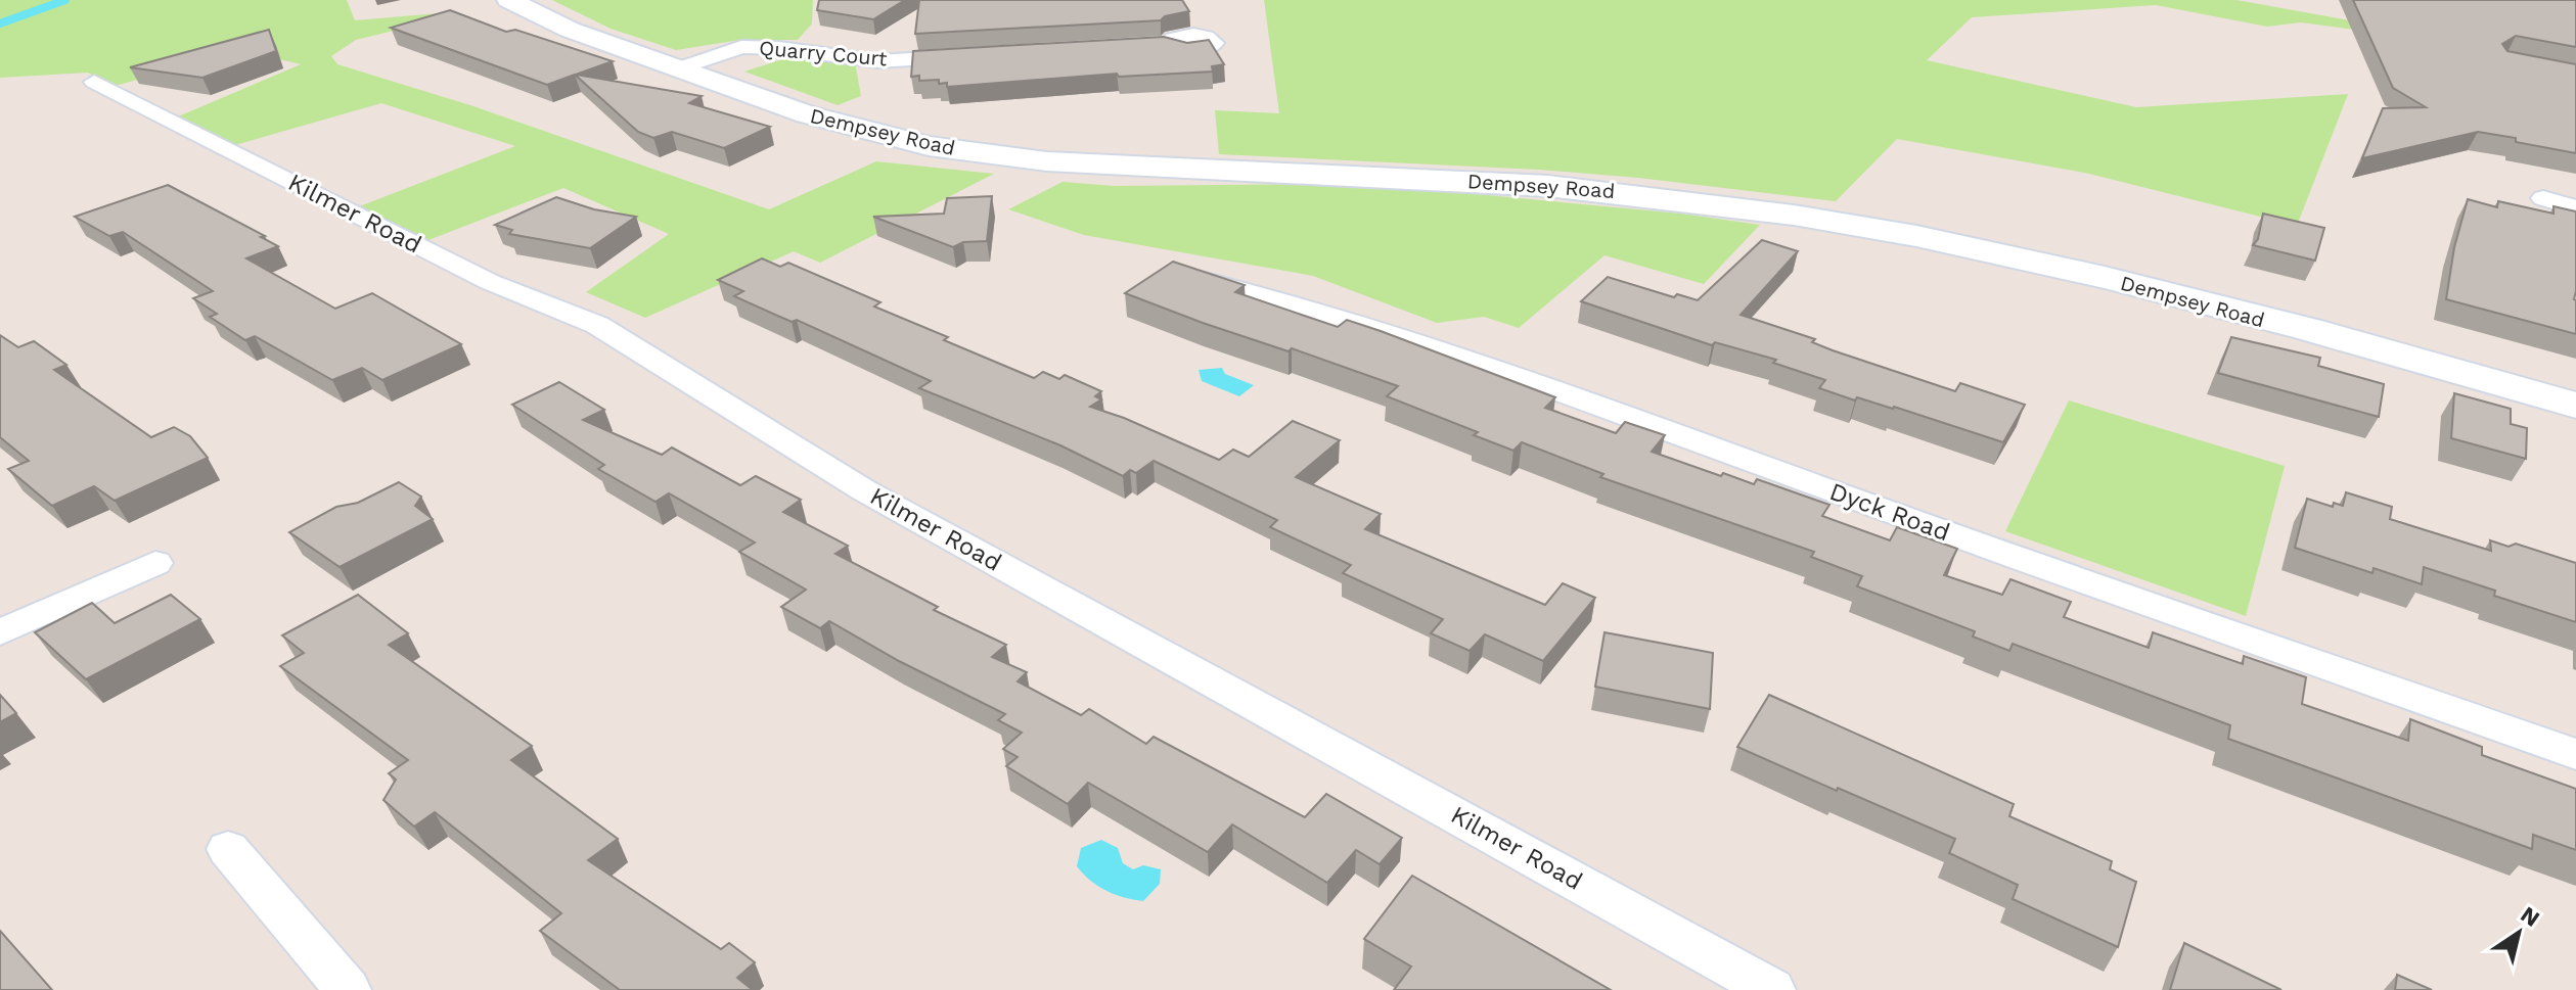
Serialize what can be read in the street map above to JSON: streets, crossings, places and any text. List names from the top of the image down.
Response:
{
  "streets": {
    "street": [
      "Quarry Court",
      "Dempsey Road",
      "Kilmer Road",
      "Dyck Road"
    ]
  },
  "crossings": [
    ["Quarry Court", "Dempsey Road"]
  ],
  "north": "top right"
}
